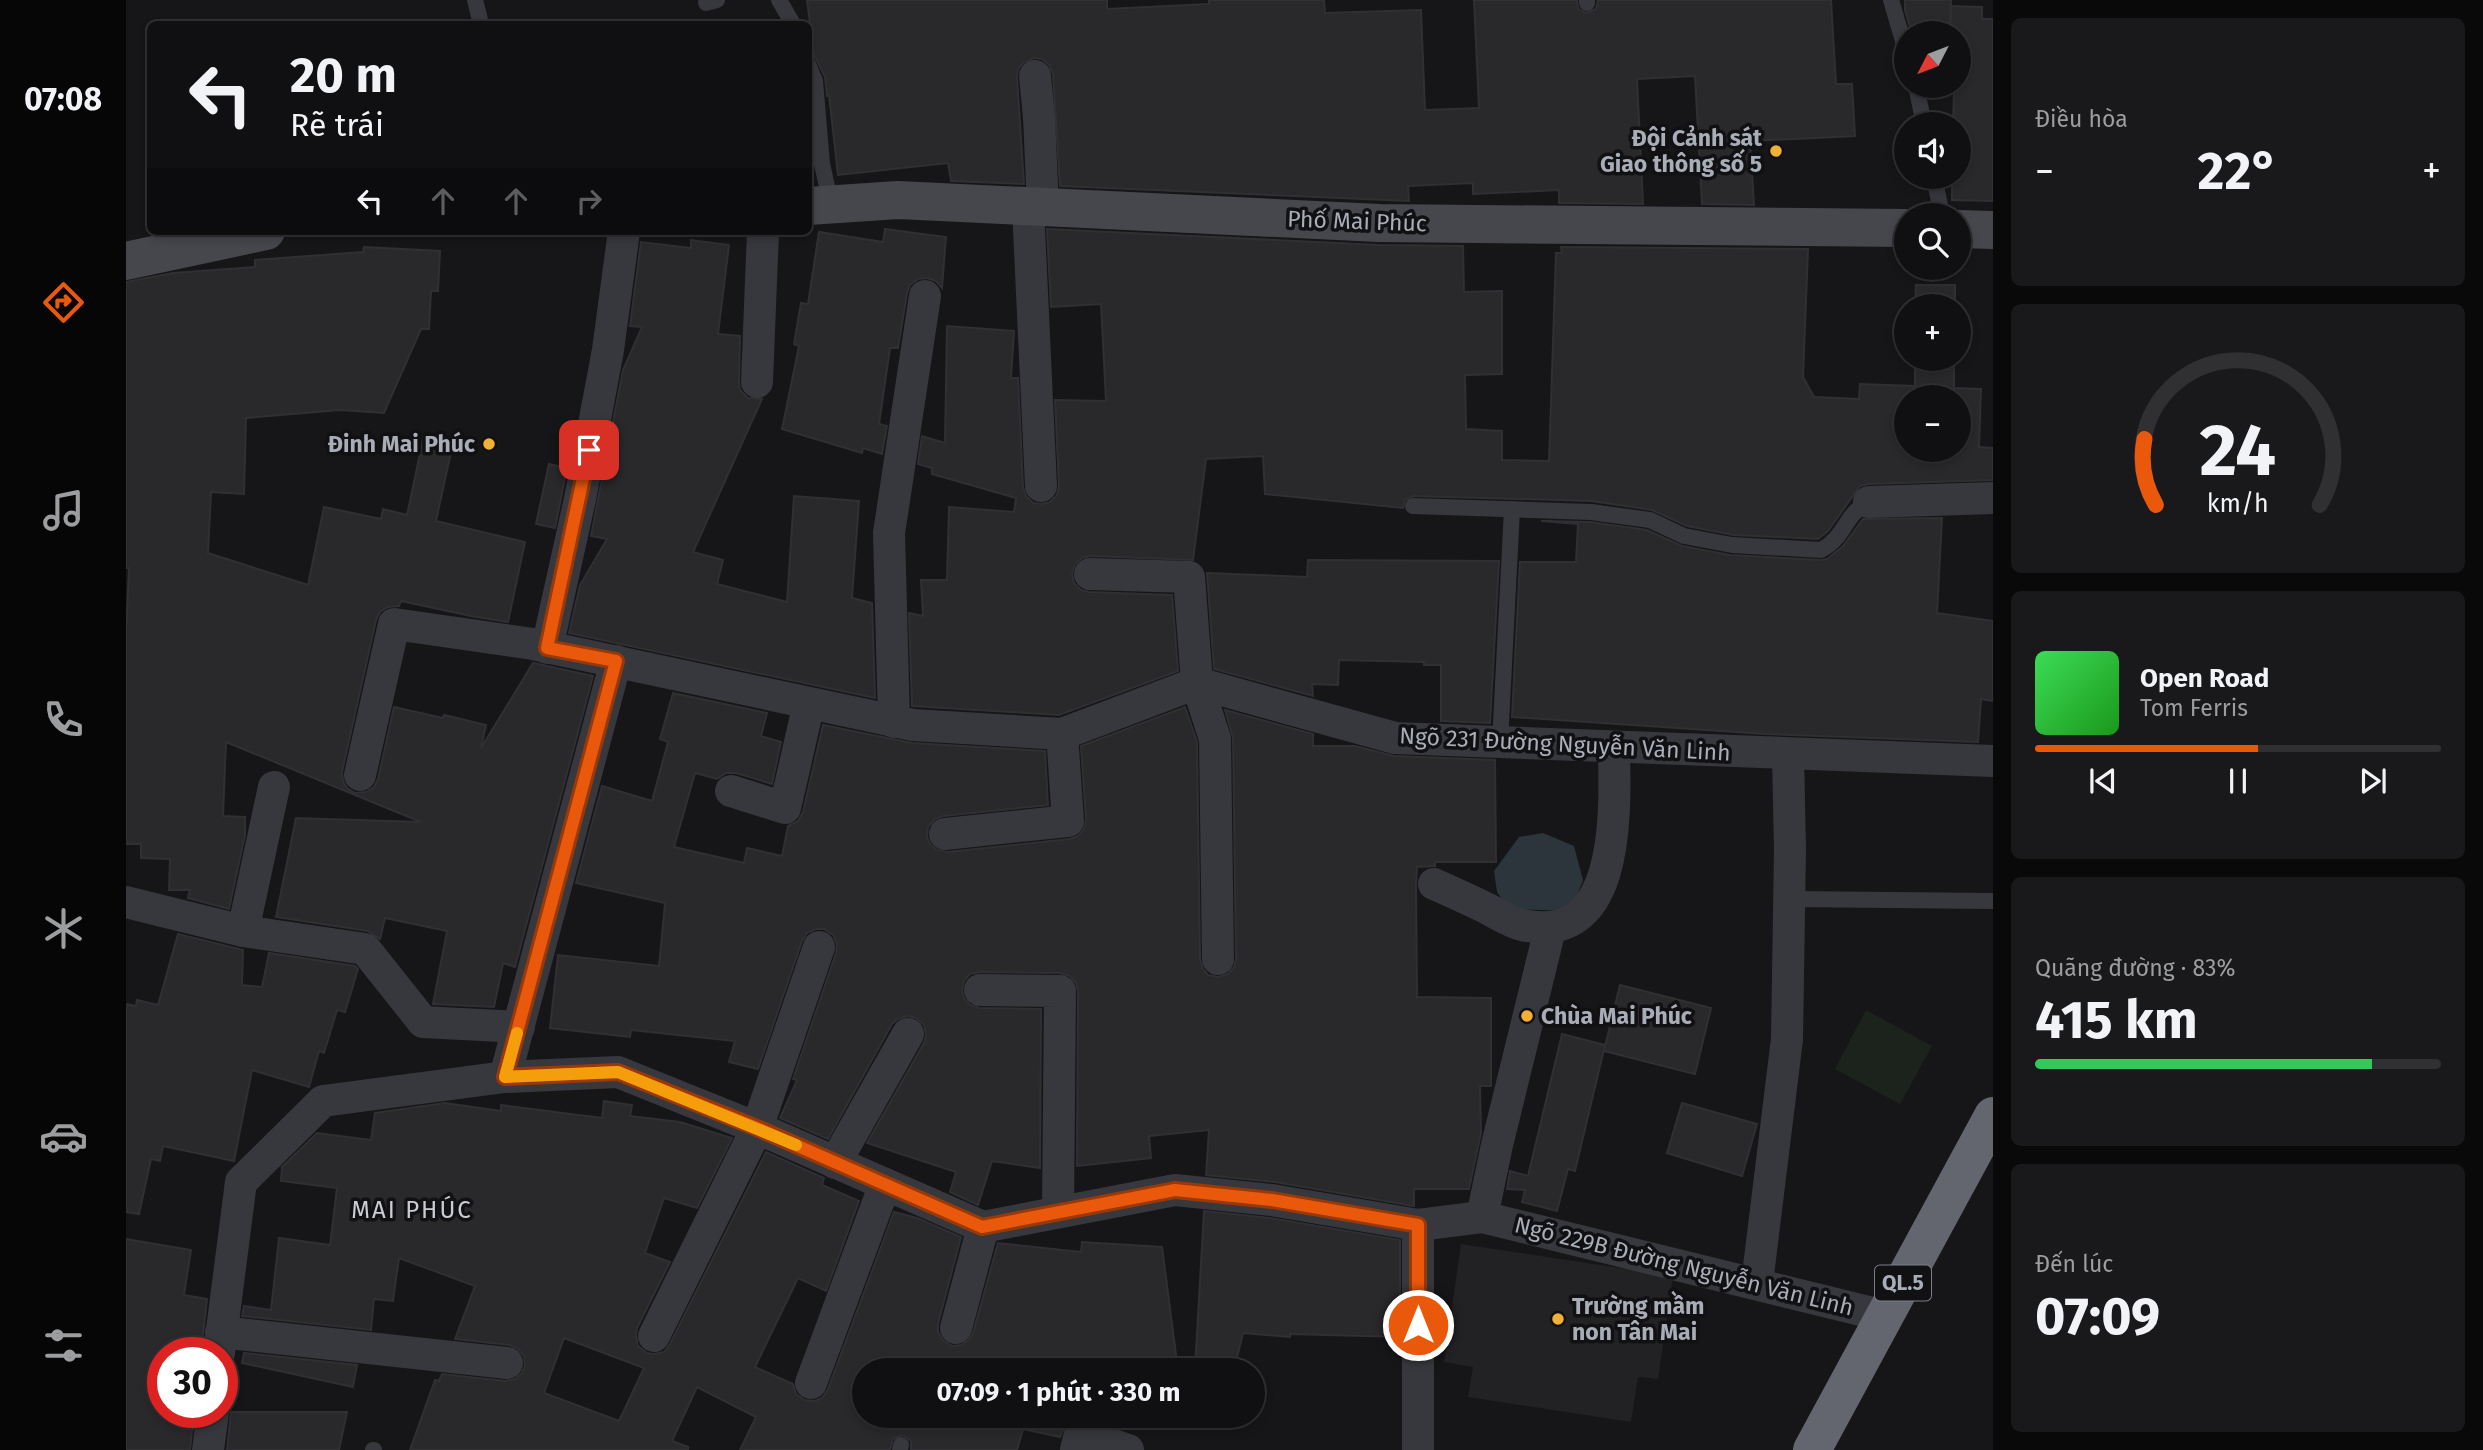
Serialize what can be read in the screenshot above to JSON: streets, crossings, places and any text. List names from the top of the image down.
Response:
{
  "streets": {
    "highway": ["QL.5"],
    "street": ["Phố Mai Phúc", "Ngõ 231 Đường Nguyễn Văn Linh", "Ngõ 229B Đường Nguyễn Văn Linh"]
  },
  "crossings": [
    ["Ngõ 229B Đường Nguyễn Văn Linh", "QL.5"]
  ],
  "districts": ["MAI PHÚC"],
  "places": [
    "Đội Cảnh sát Giao thông số 5",
    "Đinh Mai Phúc",
    "Chùa Mai Phúc",
    "Trường mầm non Tân Mai"
  ],
  "north": "bottom left",
  "page": {
    "tabs": "07:08",
    "tile": [
      "Điều hòa",
      ["Quãng đường · 83%", "415 km"],
      ["Đến lúc", "07:09"]
    ],
    "map_buttons": ["+", "−"],
    "turn": ["20 m", "Rẽ trái"],
    "heat": ["−", "22°", "+"],
    "song": ["Open Road", "Tom Ferris"],
    "limit": "30",
    "trip": "07:09 · 1 phút · 330 m",
    "gauge": ["24", "km/h"]
  }
}
